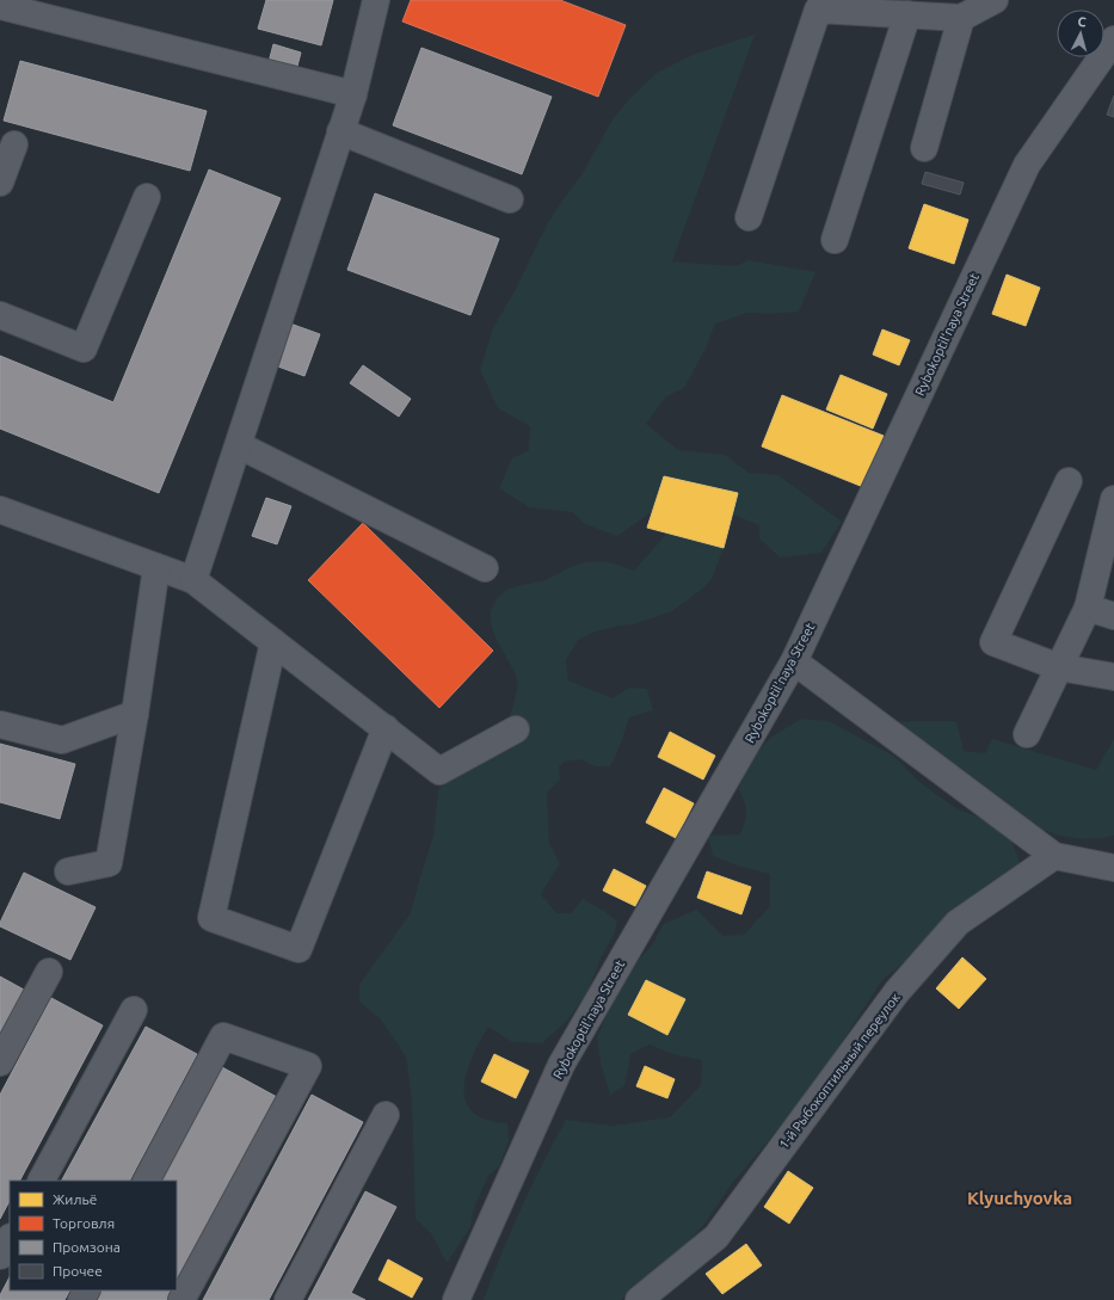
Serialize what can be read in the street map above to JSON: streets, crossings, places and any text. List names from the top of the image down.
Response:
{
  "streets": {
    "street": ["Rybokoptil'naya Street", "1-й Рыбокоптильный переулок"]
  },
  "districts": ["Klyuchyovka"],
  "legend": [
    "Жильё",
    "Торговля",
    "Промзона",
    "Прочее"
  ],
  "north": "top"
}
